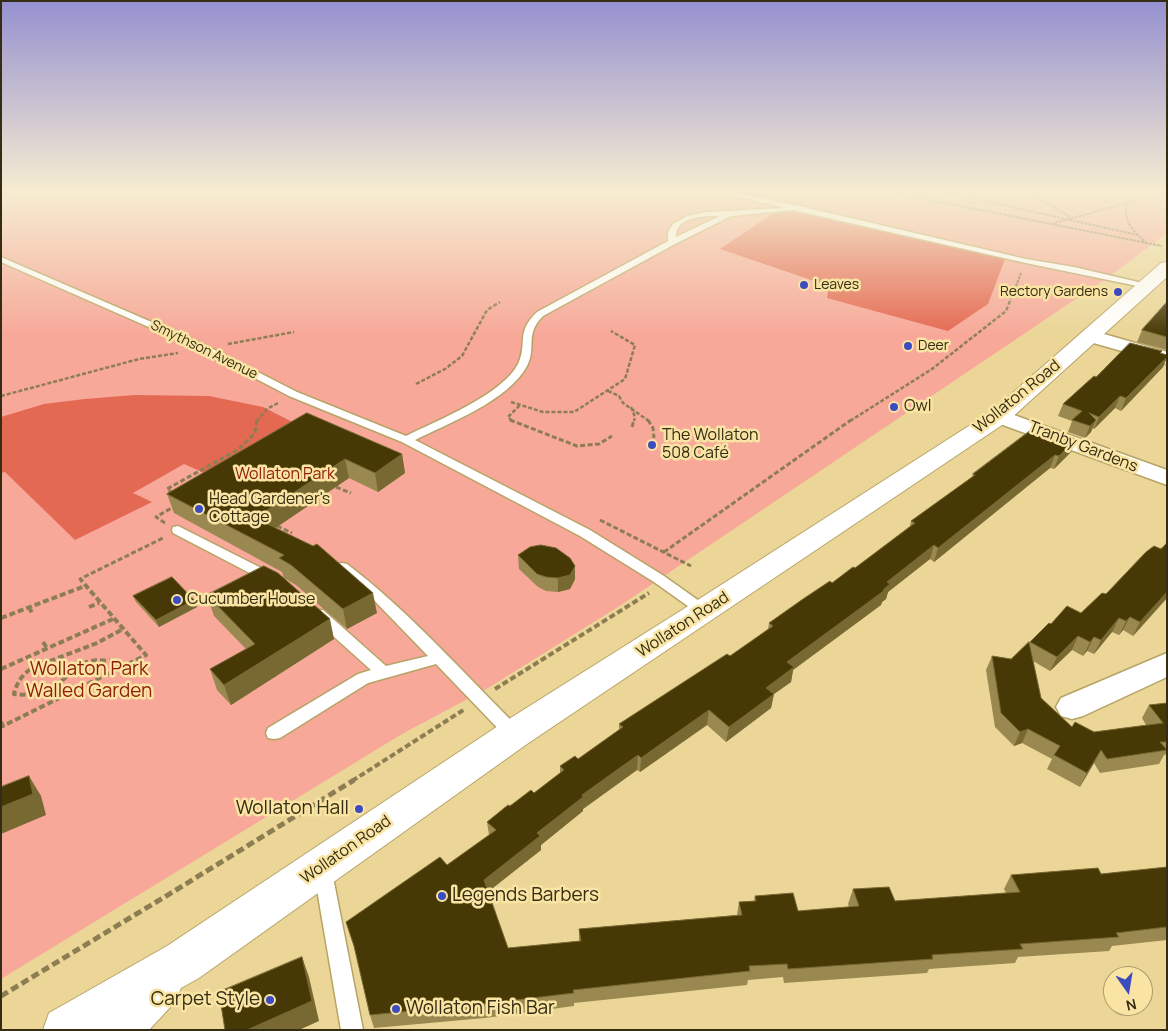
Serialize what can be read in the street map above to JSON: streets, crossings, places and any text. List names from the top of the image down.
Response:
{
  "streets": {
    "street": ["Wollaton Road", "Tranby Gardens"],
    "lane": ["Smythson Avenue"]
  },
  "crossings": [
    ["Smythson Avenue", "Wollaton Road"],
    ["Wollaton Road", "Tranby Gardens"]
  ],
  "parks": ["Wollaton Park", "Wollaton Park Walled Garden"],
  "places": [
    "Leaves",
    "Rectory Gardens",
    "Deer",
    "Owl",
    "The Wollaton 508 Café",
    "Head Gardener's Cottage",
    "Cucumber House",
    "Wollaton Hall",
    "Legends Barbers",
    "Carpet Style",
    "Wollaton Fish Bar"
  ],
  "north": "bottom"
}
